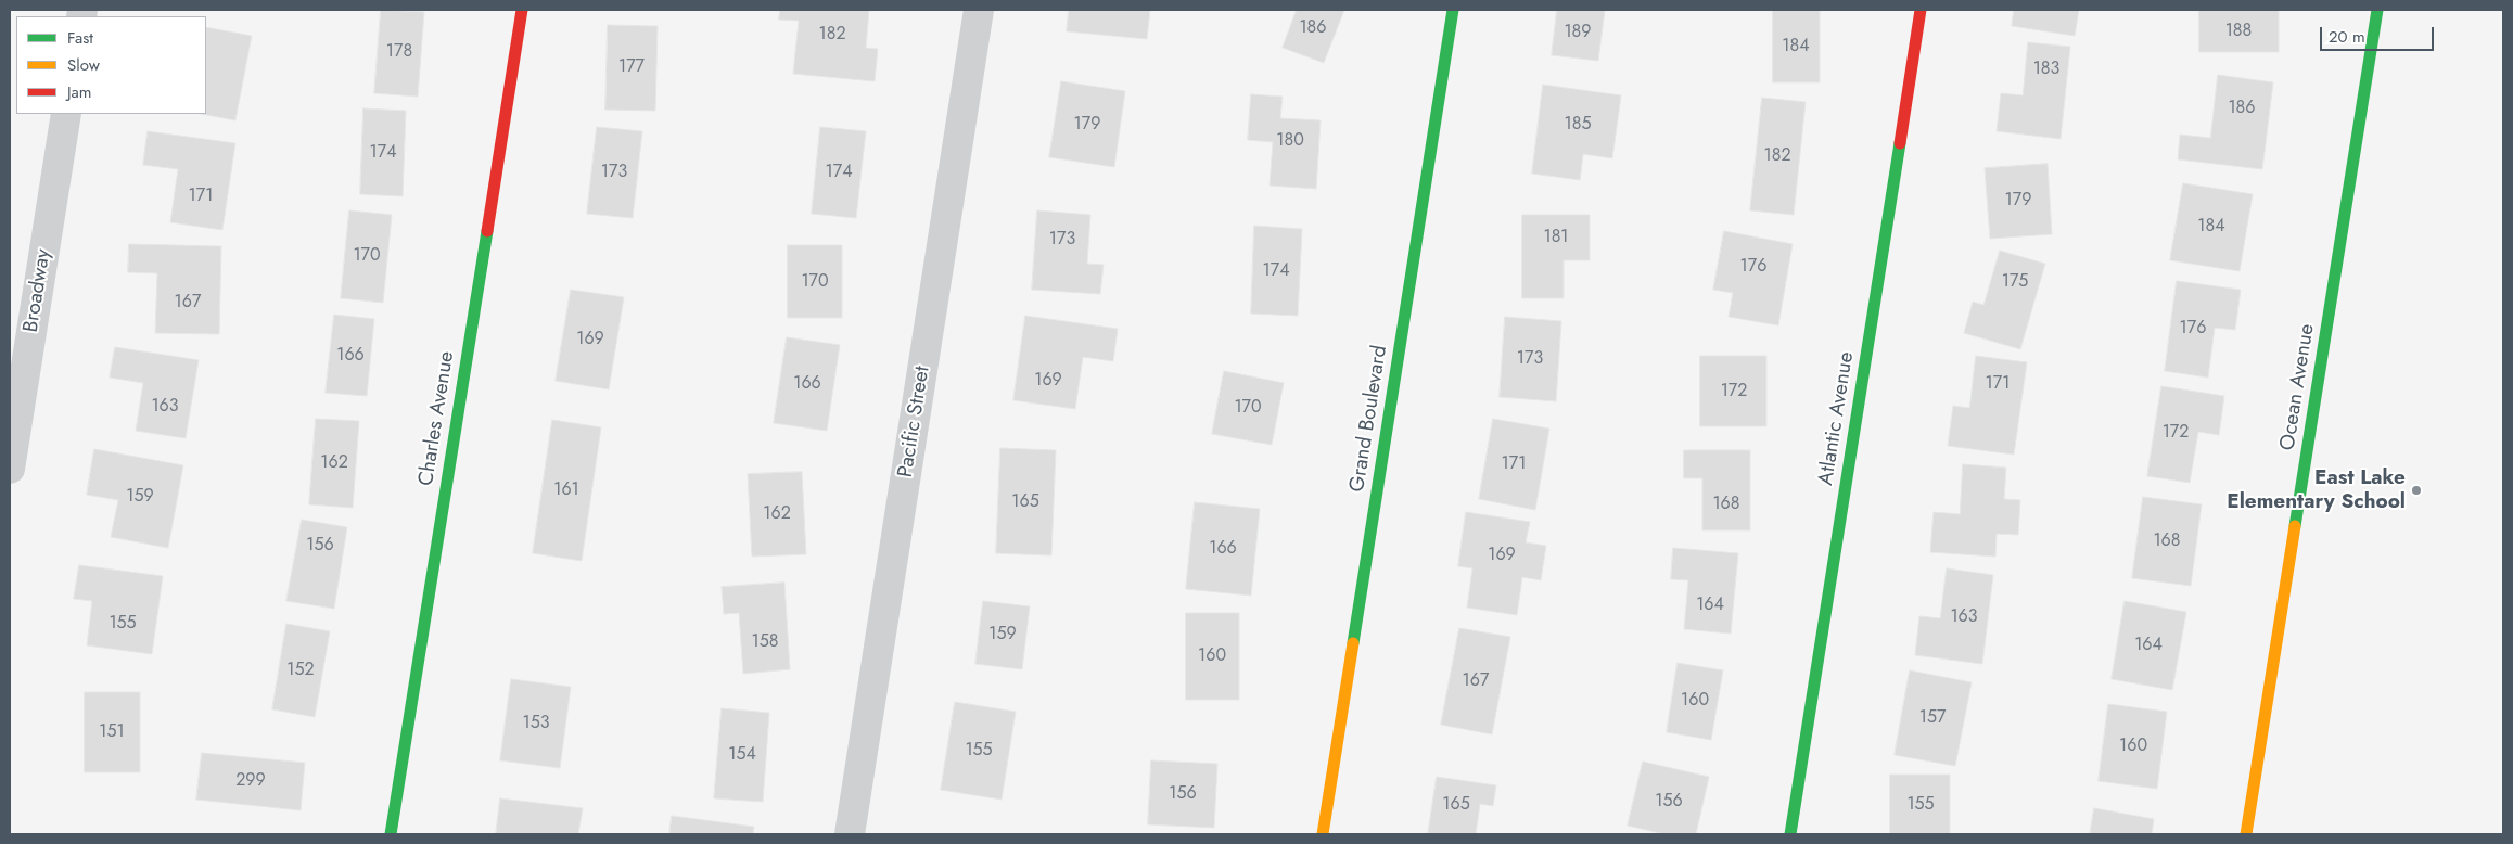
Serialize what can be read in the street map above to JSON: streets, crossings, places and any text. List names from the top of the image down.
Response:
{
  "streets": {
    "street": [
      "Broadway",
      "Ocean Avenue",
      "Charles Avenue",
      "Grand Boulevard",
      "Atlantic Avenue",
      "Pacific Street"
    ]
  },
  "places": ["East Lake Elementary School"],
  "house_numbers": [
    "186",
    "188",
    "189",
    "182",
    "184",
    "178",
    "177",
    "183",
    "186",
    "179",
    "185",
    "180",
    "174",
    "182",
    "173",
    "174",
    "171",
    "179",
    "184",
    "181",
    "173",
    "170",
    "176",
    "174",
    "170",
    "175",
    "167",
    "176",
    "169",
    "166",
    "173",
    "169",
    "166",
    "171",
    "172",
    "163",
    "170",
    "172",
    "162",
    "171",
    "161",
    "159",
    "165",
    "168",
    "162",
    "168",
    "156",
    "166",
    "169",
    "164",
    "163",
    "155",
    "159",
    "158",
    "164",
    "160",
    "152",
    "167",
    "160",
    "157",
    "153",
    "151",
    "160",
    "155",
    "154",
    "299",
    "156",
    "156",
    "165",
    "155"
  ],
  "legend": ["Fast", "Slow", "Jam"],
  "scale_bar": "20 m"
}
